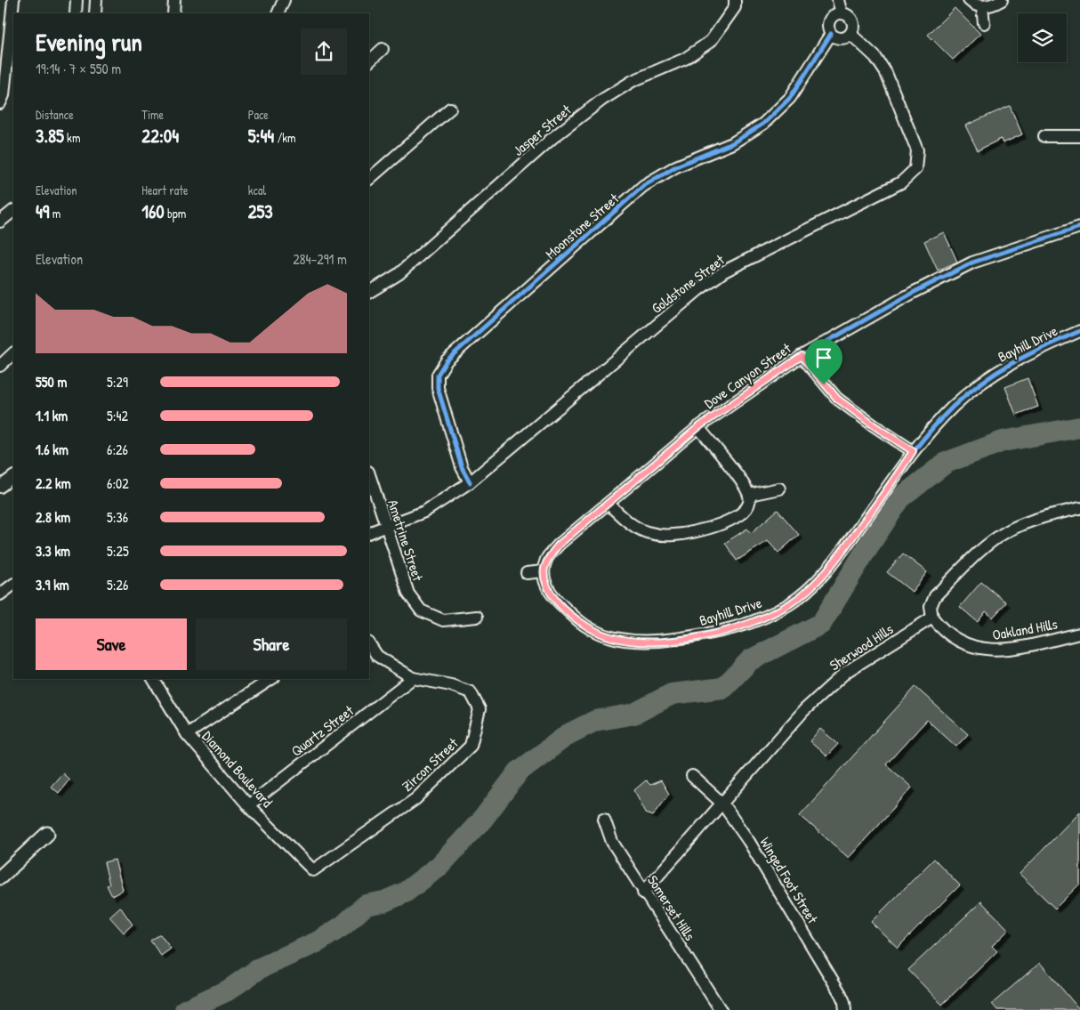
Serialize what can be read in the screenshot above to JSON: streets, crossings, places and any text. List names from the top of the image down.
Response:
{
  "streets": {
    "street": [
      "Jasper Street",
      "Moonstone Street",
      "Goldstone Street",
      "Bayhill Drive",
      "Dove Canyon Street",
      "Ametrine Street",
      "Oakland Hills",
      "Sherwood Hills",
      "Quartz Street",
      "Zircon Street",
      "Diamond Boulevard",
      "Winged Foot Street",
      "Somerset Hills"
    ]
  },
  "crossings": [
    ["Moonstone Street", "Goldstone Street"],
    ["Goldstone Street", "Ametrine Street"],
    ["Bayhill Drive", "Dove Canyon Street"],
    ["Oakland Hills", "Sherwood Hills"],
    ["Sherwood Hills", "Winged Foot Street"],
    ["Sherwood Hills", "Somerset Hills"],
    ["Quartz Street", "Zircon Street"],
    ["Quartz Street", "Diamond Boulevard"],
    ["Zircon Street", "Diamond Boulevard"]
  ],
  "page": {
    "heading": ["Evening run", "19:14 · 7 × 550 m"],
    "stats": [
      ["Distance", "3.85 km"],
      ["Time", "22:04"],
      ["Pace", "5:44 /km"],
      ["Elevation", "49 m"],
      ["Heart rate", "160 bpm"],
      ["kcal", "253"]
    ],
    "chart": ["Elevation", "284–291 m"],
    "list": [
      {
        "name": "550 m",
        "note": "5:29"
      },
      {
        "name": "1.1 km",
        "note": "5:42"
      },
      {
        "name": "1.6 km",
        "note": "6:26"
      },
      {
        "name": "2.2 km",
        "note": "6:02"
      },
      {
        "name": "2.8 km",
        "note": "5:36"
      },
      {
        "name": "3.3 km",
        "note": "5:25"
      },
      {
        "name": "3.9 km",
        "note": "5:26"
      }
    ],
    "buttons": ["Save", "Share"]
  }
}
